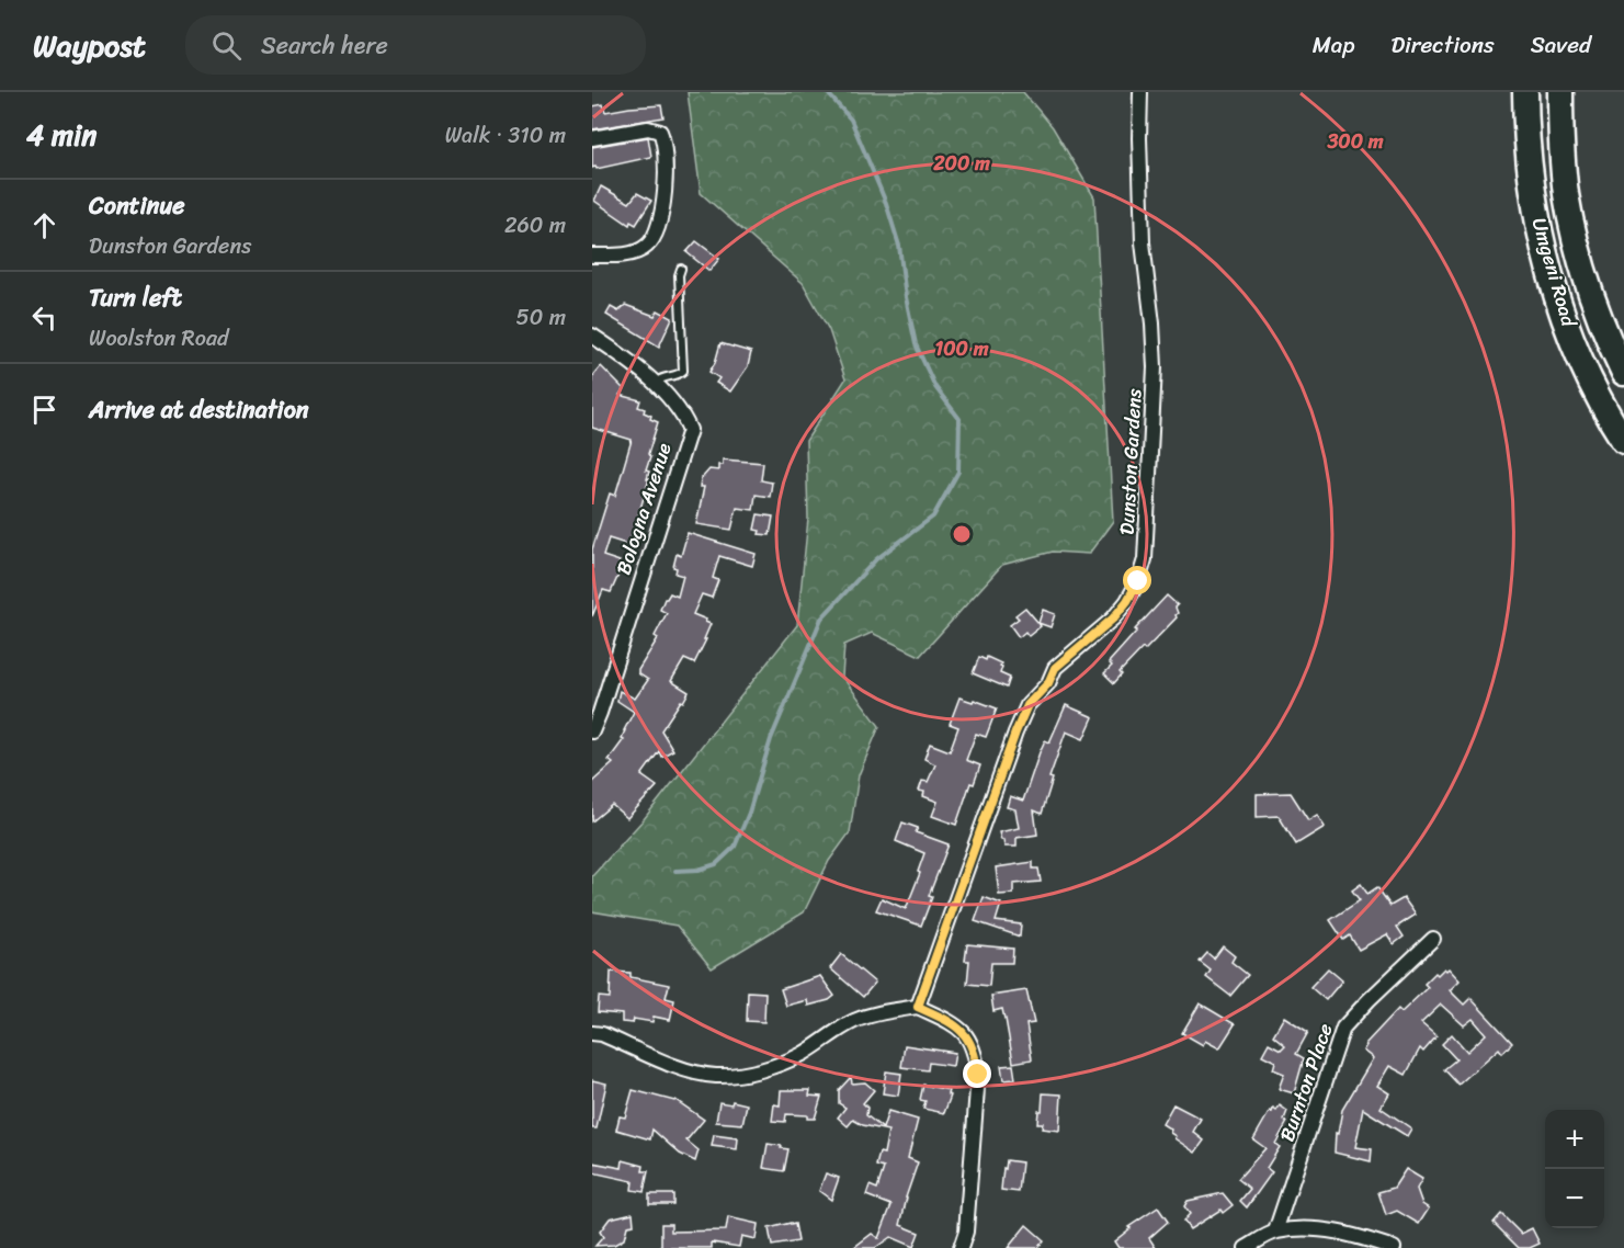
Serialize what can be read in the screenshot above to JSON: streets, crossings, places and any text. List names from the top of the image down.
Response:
{
  "streets": {
    "highway": ["Umgeni Road"],
    "street": ["Dunston Gardens", "Bologna Avenue", "Burnton Place"]
  },
  "page": {
    "header": "Waypost",
    "search": "Search here",
    "nav": ["Map", "Directions", "Saved"],
    "heading": ["4 min", "Walk · 310 m"],
    "list": [
      ["Continue", "Dunston Gardens", "260 m"],
      ["Turn left", "Woolston Road", "50 m"],
      "Arrive at destination"
    ],
    "map_buttons": ["+", "−"]
  },
  "rings": ["300 m", "200 m", "100 m"]
}
